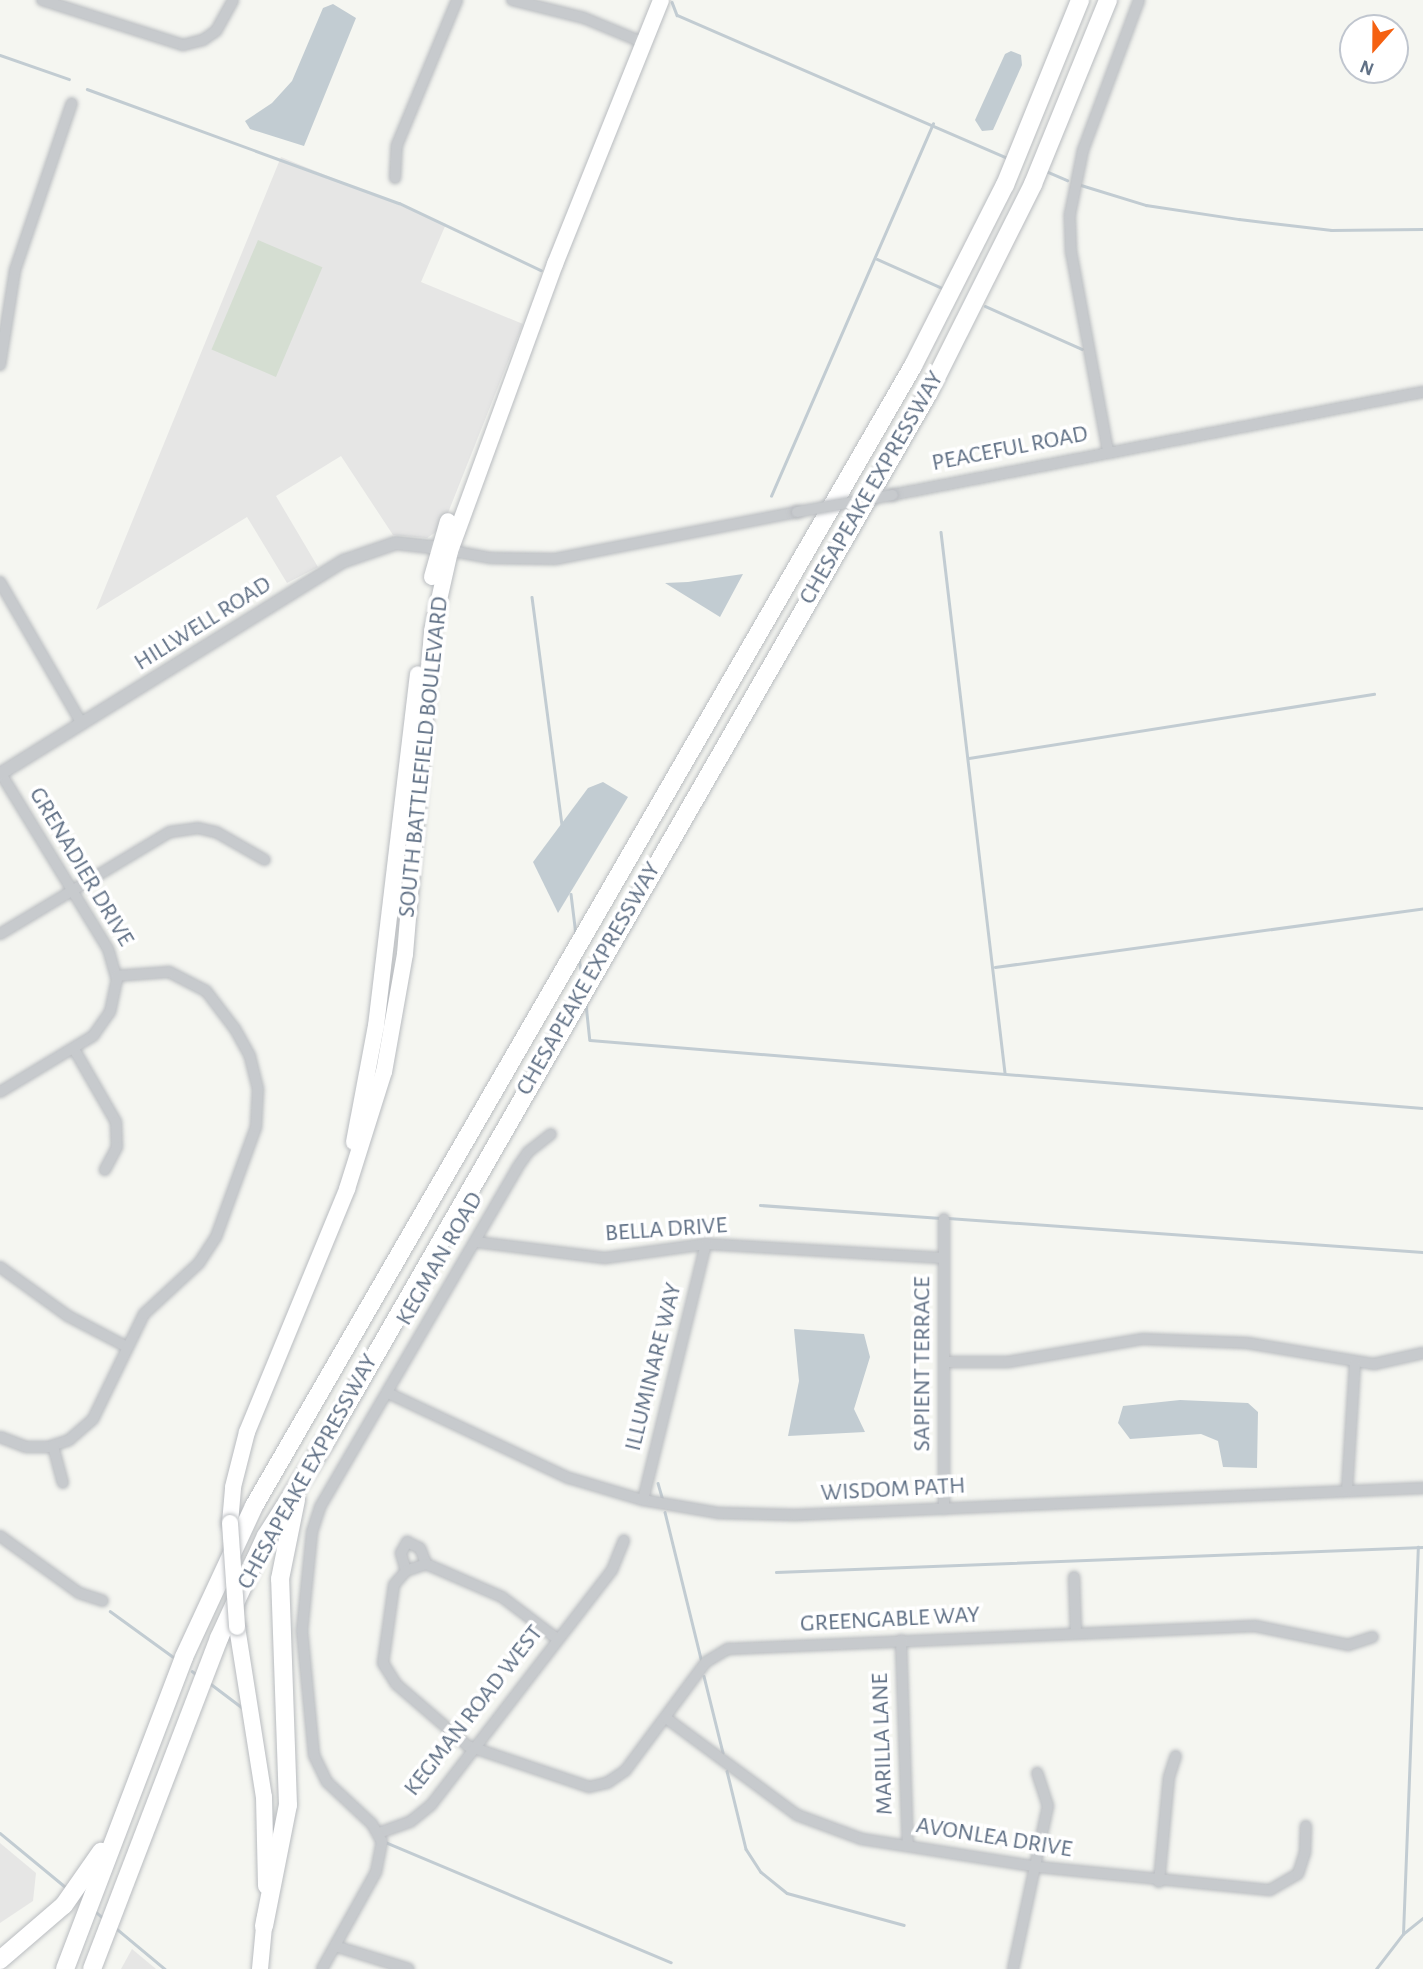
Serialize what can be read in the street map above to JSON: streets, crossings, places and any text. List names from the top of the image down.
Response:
{
  "streets": {
    "highway": ["CHESAPEAKE EXPRESSWAY"],
    "main road": ["SOUTH BATTLEFIELD BOULEVARD"],
    "street": [
      "PEACEFUL ROAD",
      "HILLWELL ROAD",
      "GRENADIER DRIVE",
      "BELLA DRIVE",
      "KEGMAN ROAD",
      "SAPIENT TERRACE",
      "ILLUMINARE WAY",
      "WISDOM PATH",
      "GREENGABLE WAY",
      "KEGMAN ROAD WEST",
      "MARILLA LANE",
      "AVONLEA DRIVE"
    ]
  },
  "crossings": [
    ["PEACEFUL ROAD", "HILLWELL ROAD"],
    ["PEACEFUL ROAD", "SOUTH BATTLEFIELD BOULEVARD"],
    ["HILLWELL ROAD", "SOUTH BATTLEFIELD BOULEVARD"],
    ["HILLWELL ROAD", "GRENADIER DRIVE"],
    ["BELLA DRIVE", "KEGMAN ROAD"],
    ["BELLA DRIVE", "SAPIENT TERRACE"],
    ["BELLA DRIVE", "ILLUMINARE WAY"],
    ["KEGMAN ROAD", "WISDOM PATH"],
    ["KEGMAN ROAD", "KEGMAN ROAD WEST"],
    ["SAPIENT TERRACE", "WISDOM PATH"],
    ["ILLUMINARE WAY", "WISDOM PATH"],
    ["GREENGABLE WAY", "KEGMAN ROAD WEST"],
    ["GREENGABLE WAY", "MARILLA LANE"],
    ["GREENGABLE WAY", "AVONLEA DRIVE"],
    ["MARILLA LANE", "AVONLEA DRIVE"]
  ],
  "north": "bottom"
}
